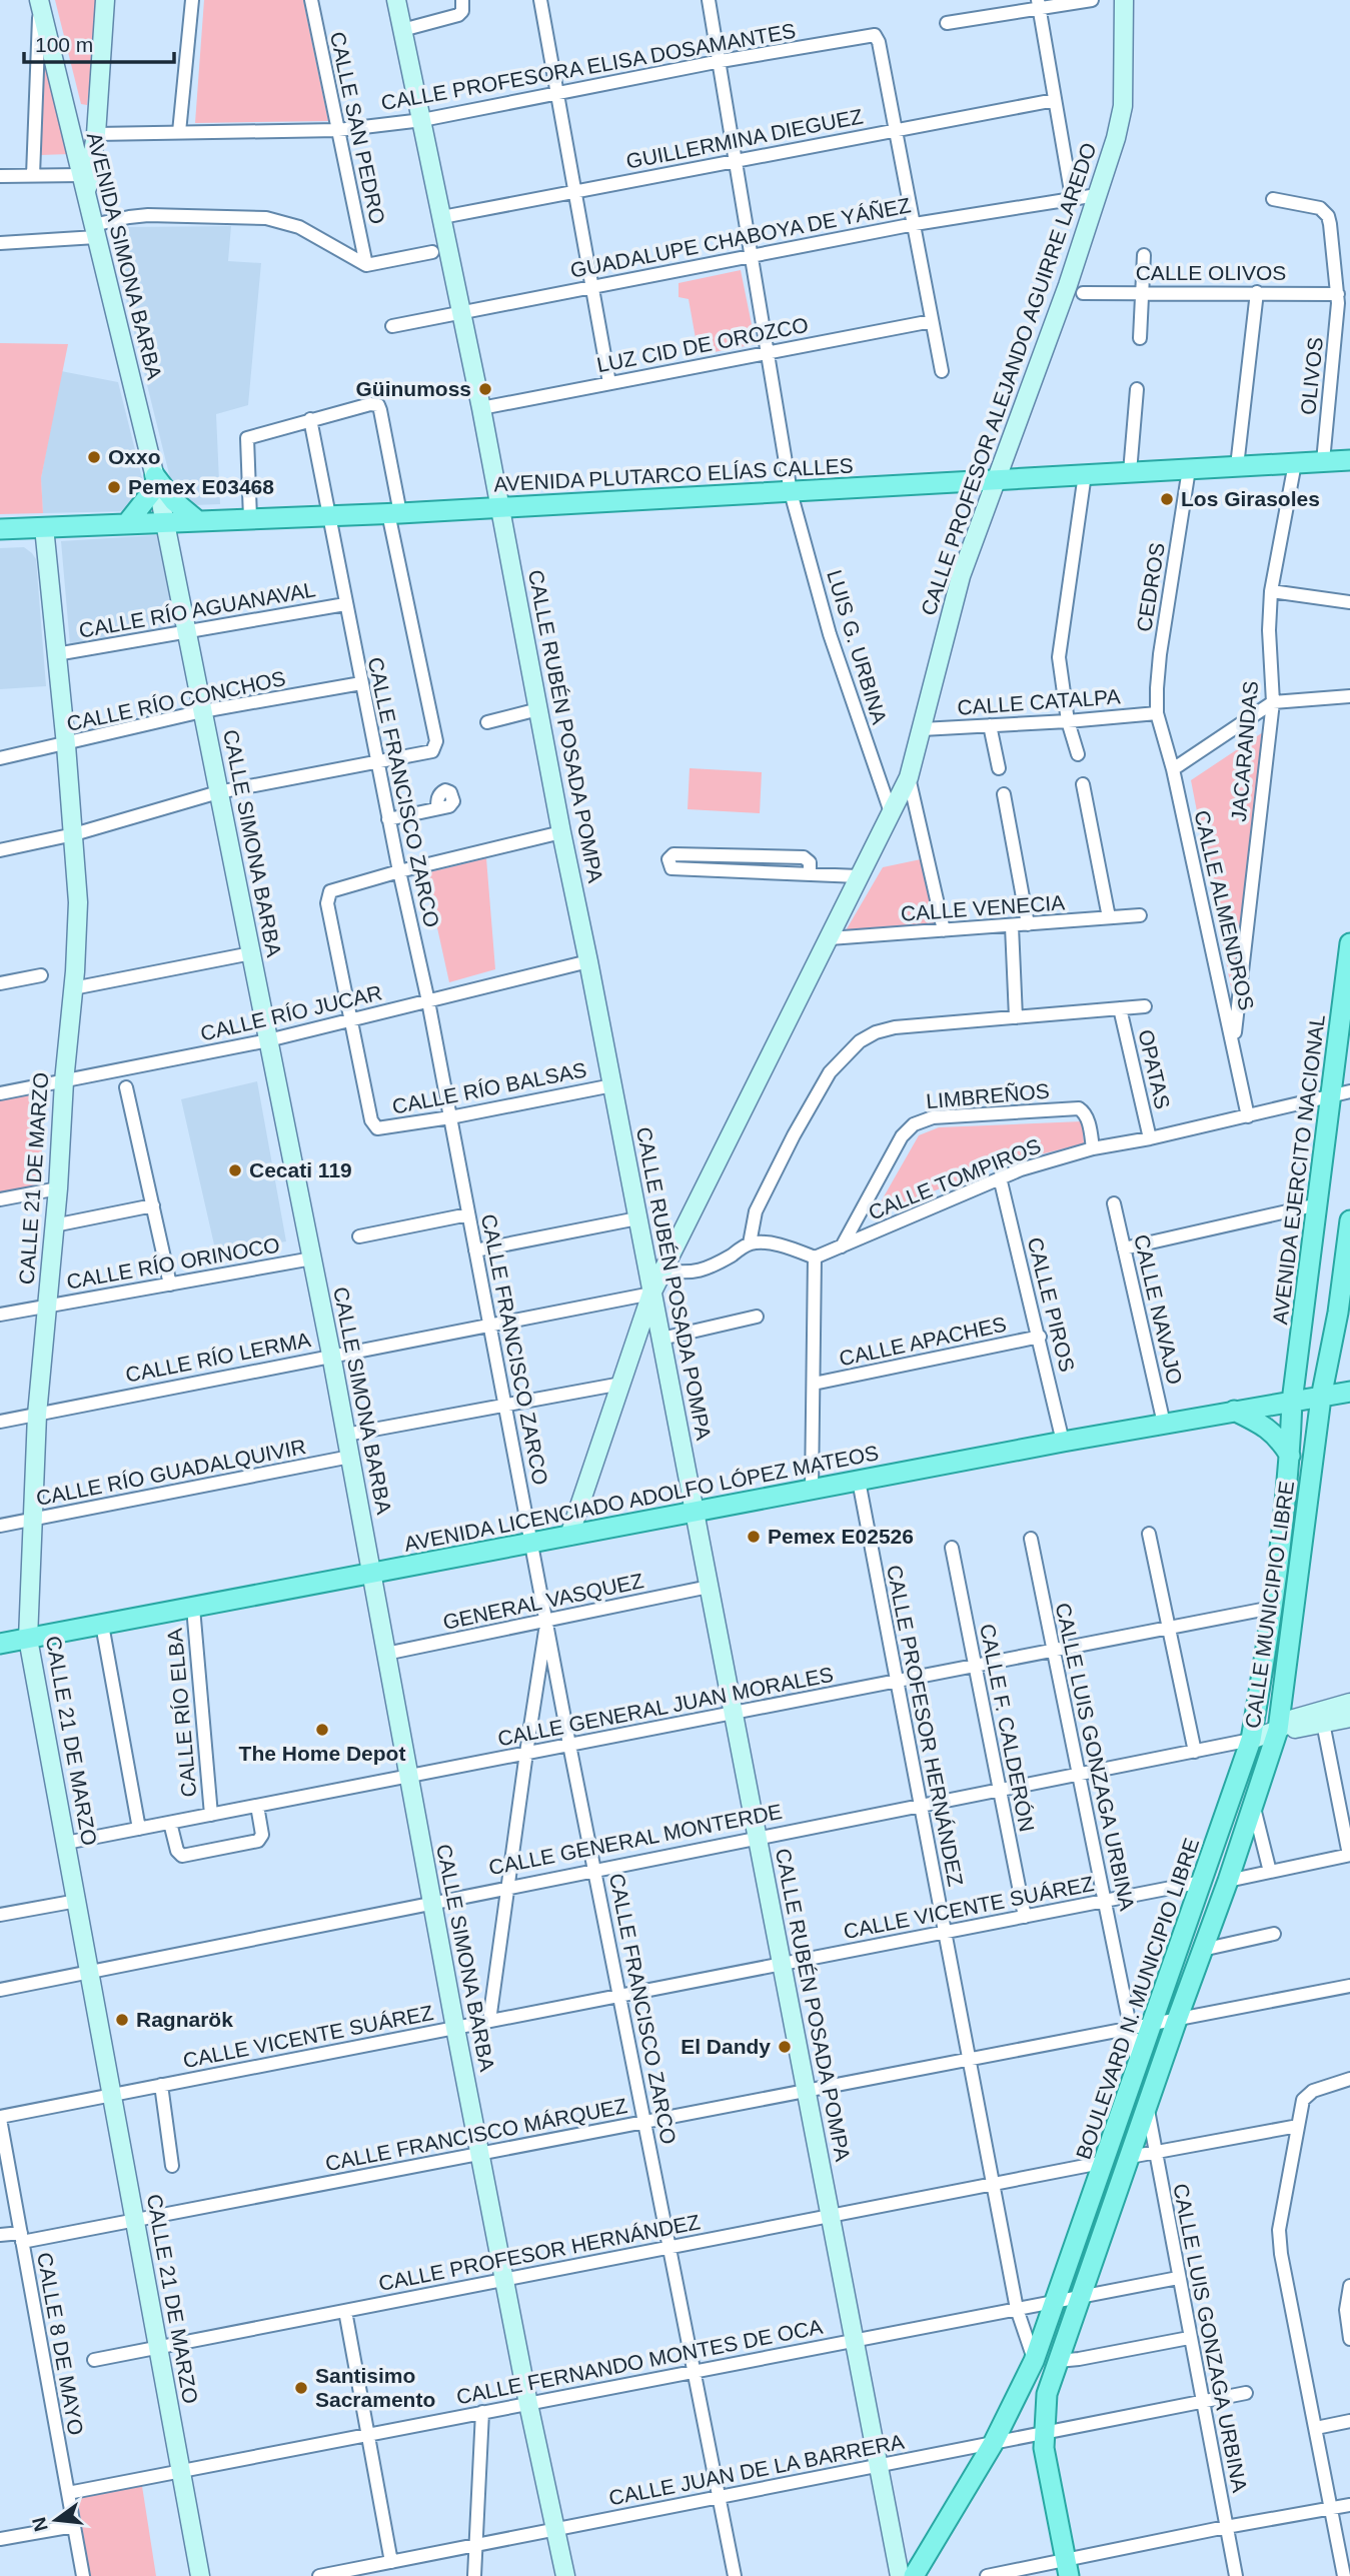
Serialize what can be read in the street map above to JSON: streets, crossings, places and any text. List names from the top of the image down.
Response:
{
  "streets": {
    "main road": [
      "AVENIDA PLUTARCO ELÍAS CALLES",
      "AVENIDA EJERCITO NACIONAL",
      "AVENIDA LICENCIADO ADOLFO LÓPEZ MATEOS",
      "CALLE MUNICIPIO LIBRE",
      "BOULEVARD N. MUNICIPIO LIBRE"
    ],
    "street": [
      "CALLE PROFESORA ELISA DOSAMANTES",
      "CALLE SAN PEDRO",
      "GUILLERMINA DIEGUEZ",
      "GUADALUPE CHABOYA DE YÁÑEZ",
      "AVENIDA SIMONA BARBA",
      "CALLE OLIVOS",
      "LUZ CID DE OROZCO",
      "OLIVOS",
      "CALLE PROFESOR ALEJANDO AGUIRRE LAREDO",
      "CEDROS",
      "CALLE RÍO AGUANAVAL",
      "LUIS G. URBINA",
      "CALLE RÍO CONCHOS",
      "CALLE CATALPA",
      "CALLE RUBÉN POSADA POMPA",
      "JACARANDAS",
      "CALLE FRANCISCO ZARCO",
      "CALLE SIMONA BARBA",
      "CALLE VENECIA",
      "CALLE ALMENDROS",
      "CALLE RÍO JUCAR",
      "OPATAS",
      "CALLE RÍO BALSAS",
      "LIMBREÑOS",
      "CALLE 21 DE MARZO",
      "CALLE TOMPIROS",
      "CALLE RÍO ORINOCO",
      "CALLE PIROS",
      "CALLE NAVAJO",
      "CALLE APACHES",
      "CALLE RÍO LERMA",
      "CALLE RÍO GUADALQUIVIR",
      "GENERAL VASQUEZ",
      "CALLE GENERAL JUAN MORALES",
      "CALLE RÍO ELBA",
      "CALLE PROFESOR HERNÁNDEZ",
      "CALLE F. CALDERÓN",
      "CALLE LUIS GONZAGA URBINA",
      "CALLE GENERAL MONTERDE",
      "CALLE VICENTE SUÁREZ",
      "CALLE FRANCISCO MÁRQUEZ",
      "CALLE 8 DE MAYO",
      "CALLE FERNANDO MONTES DE OCA",
      "CALLE JUAN DE LA BARRERA"
    ]
  },
  "crossings": [
    ["CALLE PROFESORA ELISA DOSAMANTES", "CALLE SAN PEDRO"],
    ["CALLE PROFESORA ELISA DOSAMANTES", "GUILLERMINA DIEGUEZ"],
    ["CALLE PROFESORA ELISA DOSAMANTES", "LUIS G. URBINA"],
    ["CALLE PROFESORA ELISA DOSAMANTES", "CALLE RUBÉN POSADA POMPA"],
    ["GUILLERMINA DIEGUEZ", "LUIS G. URBINA"],
    ["GUILLERMINA DIEGUEZ", "CALLE RUBÉN POSADA POMPA"],
    ["GUADALUPE CHABOYA DE YÁÑEZ", "CALLE PROFESOR ALEJANDO AGUIRRE LAREDO"],
    ["GUADALUPE CHABOYA DE YÁÑEZ", "LUIS G. URBINA"],
    ["GUADALUPE CHABOYA DE YÁÑEZ", "CALLE RUBÉN POSADA POMPA"],
    ["AVENIDA SIMONA BARBA", "AVENIDA PLUTARCO ELÍAS CALLES"],
    ["AVENIDA SIMONA BARBA", "CALLE SIMONA BARBA"],
    ["CALLE OLIVOS", "OLIVOS"],
    ["LUZ CID DE OROZCO", "LUIS G. URBINA"],
    ["LUZ CID DE OROZCO", "CALLE RUBÉN POSADA POMPA"],
    ["OLIVOS", "AVENIDA PLUTARCO ELÍAS CALLES"],
    ["CALLE PROFESOR ALEJANDO AGUIRRE LAREDO", "AVENIDA PLUTARCO ELÍAS CALLES"],
    ["CALLE PROFESOR ALEJANDO AGUIRRE LAREDO", "LUIS G. URBINA"],
    ["CALLE PROFESOR ALEJANDO AGUIRRE LAREDO", "CALLE CATALPA"],
    ["CALLE PROFESOR ALEJANDO AGUIRRE LAREDO", "CALLE RUBÉN POSADA POMPA"],
    ["CALLE PROFESOR ALEJANDO AGUIRRE LAREDO", "CALLE VENECIA"],
    ["CALLE PROFESOR ALEJANDO AGUIRRE LAREDO", "CALLE RÍO LERMA"],
    ["CALLE PROFESOR ALEJANDO AGUIRRE LAREDO", "AVENIDA LICENCIADO ADOLFO LÓPEZ MATEOS"],
    ["AVENIDA PLUTARCO ELÍAS CALLES", "CEDROS"],
    ["AVENIDA PLUTARCO ELÍAS CALLES", "LUIS G. URBINA"],
    ["AVENIDA PLUTARCO ELÍAS CALLES", "CALLE RUBÉN POSADA POMPA"],
    ["AVENIDA PLUTARCO ELÍAS CALLES", "JACARANDAS"],
    ["AVENIDA PLUTARCO ELÍAS CALLES", "CALLE FRANCISCO ZARCO"],
    ["AVENIDA PLUTARCO ELÍAS CALLES", "CALLE SIMONA BARBA"],
    ["AVENIDA PLUTARCO ELÍAS CALLES", "CALLE 21 DE MARZO"],
    ["CEDROS", "CALLE CATALPA"],
    ["CEDROS", "CALLE ALMENDROS"],
    ["CALLE RÍO AGUANAVAL", "CALLE FRANCISCO ZARCO"],
    ["CALLE RÍO AGUANAVAL", "CALLE SIMONA BARBA"],
    ["CALLE RÍO AGUANAVAL", "CALLE 21 DE MARZO"],
    ["CALLE RÍO CONCHOS", "CALLE FRANCISCO ZARCO"],
    ["CALLE RÍO CONCHOS", "CALLE SIMONA BARBA"],
    ["CALLE RÍO CONCHOS", "CALLE 21 DE MARZO"],
    ["CALLE CATALPA", "CALLE ALMENDROS"],
    ["CALLE RUBÉN POSADA POMPA", "CALLE RÍO JUCAR"],
    ["CALLE RUBÉN POSADA POMPA", "CALLE RÍO BALSAS"],
    ["CALLE RUBÉN POSADA POMPA", "CALLE RÍO LERMA"],
    ["CALLE RUBÉN POSADA POMPA", "AVENIDA LICENCIADO ADOLFO LÓPEZ MATEOS"],
    ["CALLE RUBÉN POSADA POMPA", "GENERAL VASQUEZ"],
    ["CALLE RUBÉN POSADA POMPA", "CALLE GENERAL JUAN MORALES"],
    ["CALLE RUBÉN POSADA POMPA", "CALLE PROFESOR HERNÁNDEZ"],
    ["CALLE RUBÉN POSADA POMPA", "CALLE GENERAL MONTERDE"],
    ["CALLE RUBÉN POSADA POMPA", "CALLE VICENTE SUÁREZ"],
    ["CALLE RUBÉN POSADA POMPA", "CALLE FRANCISCO MÁRQUEZ"],
    ["CALLE RUBÉN POSADA POMPA", "CALLE FERNANDO MONTES DE OCA"],
    ["CALLE RUBÉN POSADA POMPA", "CALLE JUAN DE LA BARRERA"],
    ["JACARANDAS", "CALLE ALMENDROS"],
    ["CALLE FRANCISCO ZARCO", "CALLE RÍO JUCAR"],
    ["CALLE FRANCISCO ZARCO", "CALLE RÍO BALSAS"],
    ["CALLE FRANCISCO ZARCO", "CALLE RÍO LERMA"],
    ["CALLE FRANCISCO ZARCO", "AVENIDA LICENCIADO ADOLFO LÓPEZ MATEOS"],
    ["CALLE FRANCISCO ZARCO", "GENERAL VASQUEZ"],
    ["CALLE FRANCISCO ZARCO", "CALLE GENERAL JUAN MORALES"],
    ["CALLE FRANCISCO ZARCO", "CALLE PROFESOR HERNÁNDEZ"],
    ["CALLE FRANCISCO ZARCO", "CALLE GENERAL MONTERDE"],
    ["CALLE FRANCISCO ZARCO", "CALLE VICENTE SUÁREZ"],
    ["CALLE FRANCISCO ZARCO", "CALLE FRANCISCO MÁRQUEZ"],
    ["CALLE FRANCISCO ZARCO", "CALLE FERNANDO MONTES DE OCA"],
    ["CALLE FRANCISCO ZARCO", "CALLE JUAN DE LA BARRERA"],
    ["CALLE SIMONA BARBA", "CALLE RÍO JUCAR"],
    ["CALLE SIMONA BARBA", "CALLE RÍO ORINOCO"],
    ["CALLE SIMONA BARBA", "CALLE RÍO LERMA"],
    ["CALLE SIMONA BARBA", "CALLE RÍO GUADALQUIVIR"],
    ["CALLE SIMONA BARBA", "AVENIDA LICENCIADO ADOLFO LÓPEZ MATEOS"],
    ["CALLE SIMONA BARBA", "GENERAL VASQUEZ"],
    ["CALLE SIMONA BARBA", "CALLE GENERAL JUAN MORALES"],
    ["CALLE SIMONA BARBA", "CALLE PROFESOR HERNÁNDEZ"],
    ["CALLE SIMONA BARBA", "CALLE GENERAL MONTERDE"],
    ["CALLE SIMONA BARBA", "CALLE VICENTE SUÁREZ"],
    ["CALLE SIMONA BARBA", "CALLE FRANCISCO MÁRQUEZ"],
    ["CALLE SIMONA BARBA", "CALLE FERNANDO MONTES DE OCA"],
    ["CALLE SIMONA BARBA", "CALLE JUAN DE LA BARRERA"],
    ["CALLE ALMENDROS", "CALLE TOMPIROS"],
    ["CALLE RÍO JUCAR", "CALLE RÍO BALSAS"],
    ["CALLE RÍO JUCAR", "CALLE 21 DE MARZO"],
    ["OPATAS", "CALLE TOMPIROS"],
    ["LIMBREÑOS", "CALLE TOMPIROS"],
    ["AVENIDA EJERCITO NACIONAL", "CALLE TOMPIROS"],
    ["AVENIDA EJERCITO NACIONAL", "AVENIDA LICENCIADO ADOLFO LÓPEZ MATEOS"],
    ["AVENIDA EJERCITO NACIONAL", "BOULEVARD N. MUNICIPIO LIBRE"],
    ["CALLE 21 DE MARZO", "CALLE RÍO ORINOCO"],
    ["CALLE 21 DE MARZO", "CALLE RÍO LERMA"],
    ["CALLE 21 DE MARZO", "CALLE RÍO GUADALQUIVIR"],
    ["CALLE 21 DE MARZO", "AVENIDA LICENCIADO ADOLFO LÓPEZ MATEOS"],
    ["CALLE 21 DE MARZO", "CALLE GENERAL JUAN MORALES"],
    ["CALLE 21 DE MARZO", "CALLE PROFESOR HERNÁNDEZ"],
    ["CALLE 21 DE MARZO", "CALLE GENERAL MONTERDE"],
    ["CALLE 21 DE MARZO", "CALLE VICENTE SUÁREZ"],
    ["CALLE 21 DE MARZO", "CALLE FRANCISCO MÁRQUEZ"],
    ["CALLE 21 DE MARZO", "CALLE FERNANDO MONTES DE OCA"],
    ["CALLE TOMPIROS", "CALLE PIROS"],
    ["CALLE PIROS", "CALLE APACHES"],
    ["CALLE PIROS", "AVENIDA LICENCIADO ADOLFO LÓPEZ MATEOS"],
    ["CALLE NAVAJO", "AVENIDA LICENCIADO ADOLFO LÓPEZ MATEOS"],
    ["AVENIDA LICENCIADO ADOLFO LÓPEZ MATEOS", "CALLE MUNICIPIO LIBRE"],
    ["AVENIDA LICENCIADO ADOLFO LÓPEZ MATEOS", "CALLE RÍO ELBA"],
    ["AVENIDA LICENCIADO ADOLFO LÓPEZ MATEOS", "CALLE PROFESOR HERNÁNDEZ"],
    ["AVENIDA LICENCIADO ADOLFO LÓPEZ MATEOS", "BOULEVARD N. MUNICIPIO LIBRE"],
    ["CALLE MUNICIPIO LIBRE", "CALLE LUIS GONZAGA URBINA"],
    ["CALLE MUNICIPIO LIBRE", "CALLE GENERAL MONTERDE"],
    ["CALLE MUNICIPIO LIBRE", "CALLE FRANCISCO MÁRQUEZ"],
    ["CALLE MUNICIPIO LIBRE", "CALLE FERNANDO MONTES DE OCA"],
    ["CALLE MUNICIPIO LIBRE", "CALLE JUAN DE LA BARRERA"],
    ["CALLE GENERAL JUAN MORALES", "CALLE RÍO ELBA"],
    ["CALLE GENERAL JUAN MORALES", "CALLE PROFESOR HERNÁNDEZ"],
    ["CALLE GENERAL JUAN MORALES", "CALLE F. CALDERÓN"],
    ["CALLE GENERAL JUAN MORALES", "CALLE LUIS GONZAGA URBINA"],
    ["CALLE GENERAL JUAN MORALES", "BOULEVARD N. MUNICIPIO LIBRE"],
    ["CALLE PROFESOR HERNÁNDEZ", "CALLE GENERAL MONTERDE"],
    ["CALLE PROFESOR HERNÁNDEZ", "CALLE VICENTE SUÁREZ"],
    ["CALLE PROFESOR HERNÁNDEZ", "BOULEVARD N. MUNICIPIO LIBRE"],
    ["CALLE PROFESOR HERNÁNDEZ", "CALLE FRANCISCO MÁRQUEZ"],
    ["CALLE PROFESOR HERNÁNDEZ", "CALLE FERNANDO MONTES DE OCA"],
    ["CALLE F. CALDERÓN", "CALLE GENERAL MONTERDE"],
    ["CALLE F. CALDERÓN", "CALLE VICENTE SUÁREZ"],
    ["CALLE LUIS GONZAGA URBINA", "CALLE GENERAL MONTERDE"],
    ["CALLE LUIS GONZAGA URBINA", "CALLE VICENTE SUÁREZ"],
    ["CALLE LUIS GONZAGA URBINA", "BOULEVARD N. MUNICIPIO LIBRE"],
    ["CALLE LUIS GONZAGA URBINA", "CALLE FRANCISCO MÁRQUEZ"],
    ["CALLE LUIS GONZAGA URBINA", "CALLE FERNANDO MONTES DE OCA"],
    ["CALLE LUIS GONZAGA URBINA", "CALLE JUAN DE LA BARRERA"],
    ["CALLE GENERAL MONTERDE", "BOULEVARD N. MUNICIPIO LIBRE"],
    ["CALLE VICENTE SUÁREZ", "BOULEVARD N. MUNICIPIO LIBRE"],
    ["CALLE VICENTE SUÁREZ", "CALLE 8 DE MAYO"],
    ["BOULEVARD N. MUNICIPIO LIBRE", "CALLE FRANCISCO MÁRQUEZ"],
    ["BOULEVARD N. MUNICIPIO LIBRE", "CALLE FERNANDO MONTES DE OCA"],
    ["BOULEVARD N. MUNICIPIO LIBRE", "CALLE JUAN DE LA BARRERA"],
    ["CALLE FRANCISCO MÁRQUEZ", "CALLE 8 DE MAYO"],
    ["CALLE 8 DE MAYO", "CALLE FERNANDO MONTES DE OCA"]
  ],
  "places": [
    "Güinumoss",
    "Oxxo",
    "Pemex E03468",
    "Los Girasoles",
    "Cecati 119",
    "Pemex E02526",
    "The Home Depot",
    "Ragnarök",
    "El Dandy",
    "Santisimo Sacramento"
  ],
  "scale_bar": "100 m",
  "north": "left"
}
